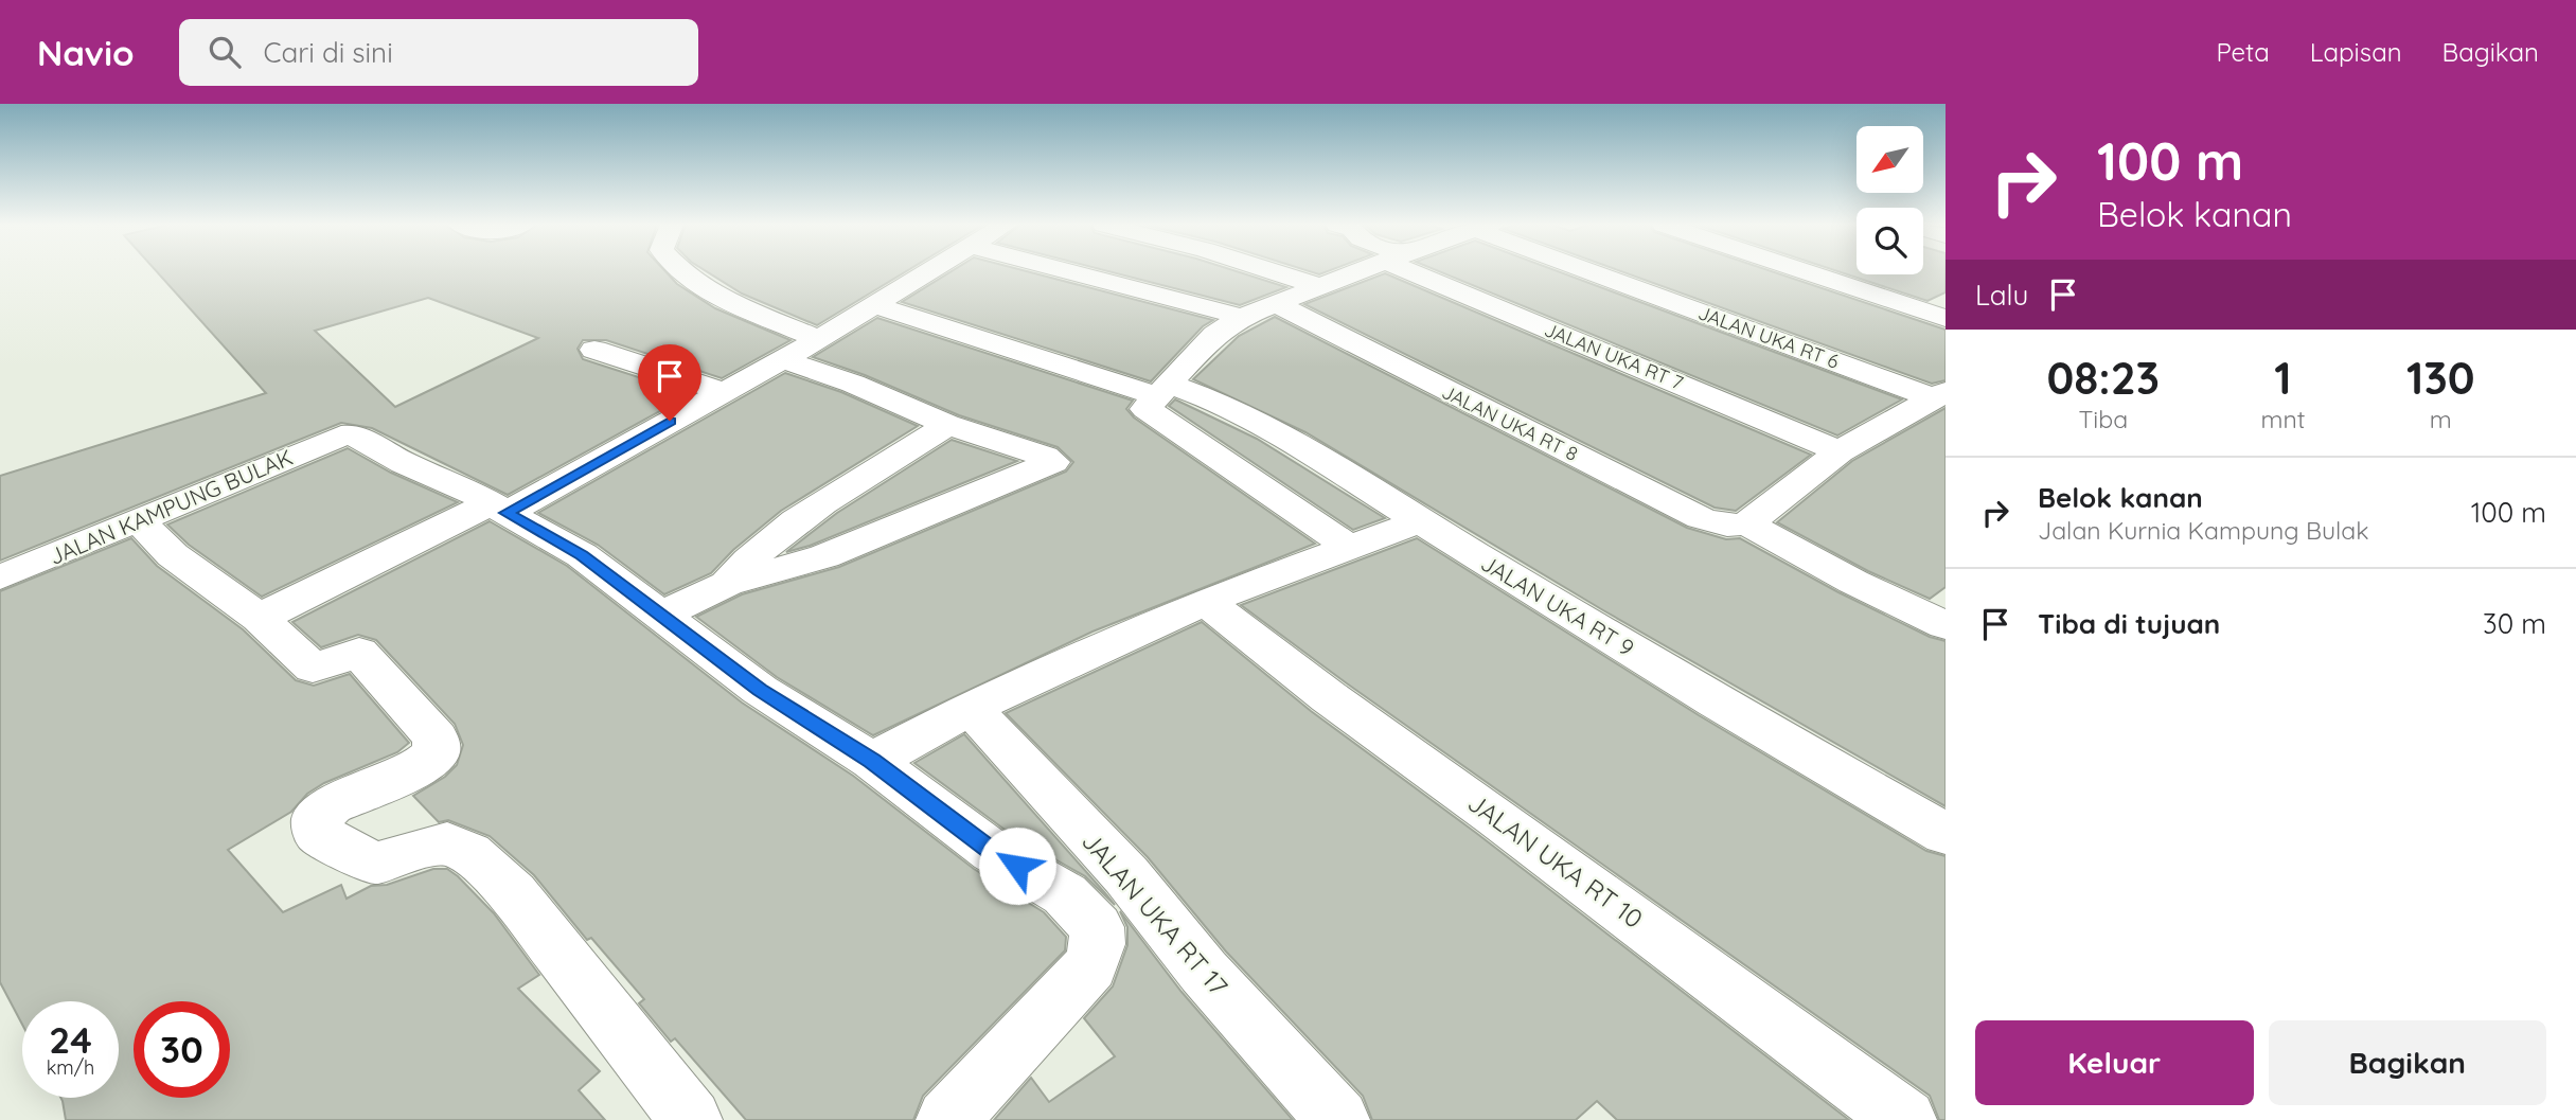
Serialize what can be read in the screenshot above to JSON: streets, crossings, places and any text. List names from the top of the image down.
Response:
{
  "streets": {
    "street": [
      "JALAN UKA RT 6",
      "JALAN UKA RT 7",
      "JALAN UKA RT 8",
      "JALAN KAMPUNG BULAK",
      "JALAN UKA RT 9",
      "JALAN UKA RT 10",
      "JALAN UKA RT 17"
    ]
  },
  "north": "bottom left",
  "page": {
    "header": "Navio",
    "search": "Cari di sini",
    "nav": ["Peta", "Lapisan", "Bagikan"],
    "turn": ["100 m", "Belok kanan"],
    "then": "Lalu",
    "eta": [
      "08:23",
      "Tiba",
      "1",
      "mnt",
      "130",
      "m"
    ],
    "list": [
      {
        "name": "Belok kanan",
        "note": "Jalan Kurnia Kampung Bulak",
        "value": "100 m"
      },
      {
        "name": "Tiba di tujuan",
        "value": "30 m"
      }
    ],
    "speed": "24 km/h",
    "limit": "30",
    "buttons": ["Keluar", "Bagikan"]
  }
}
